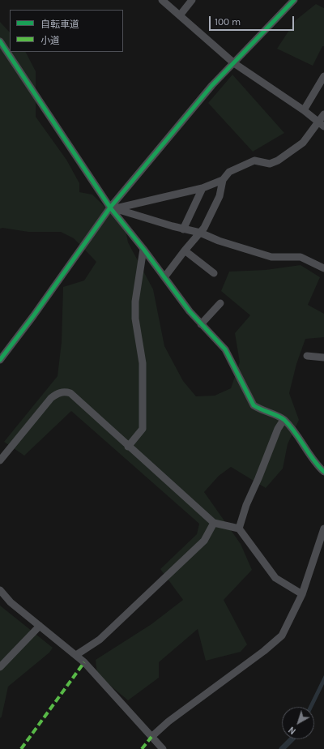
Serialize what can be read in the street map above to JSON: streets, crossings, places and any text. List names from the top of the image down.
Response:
{
  "legend": ["自転車道", "小道"],
  "scale_bar": "100 m",
  "north": "bottom left"
}
